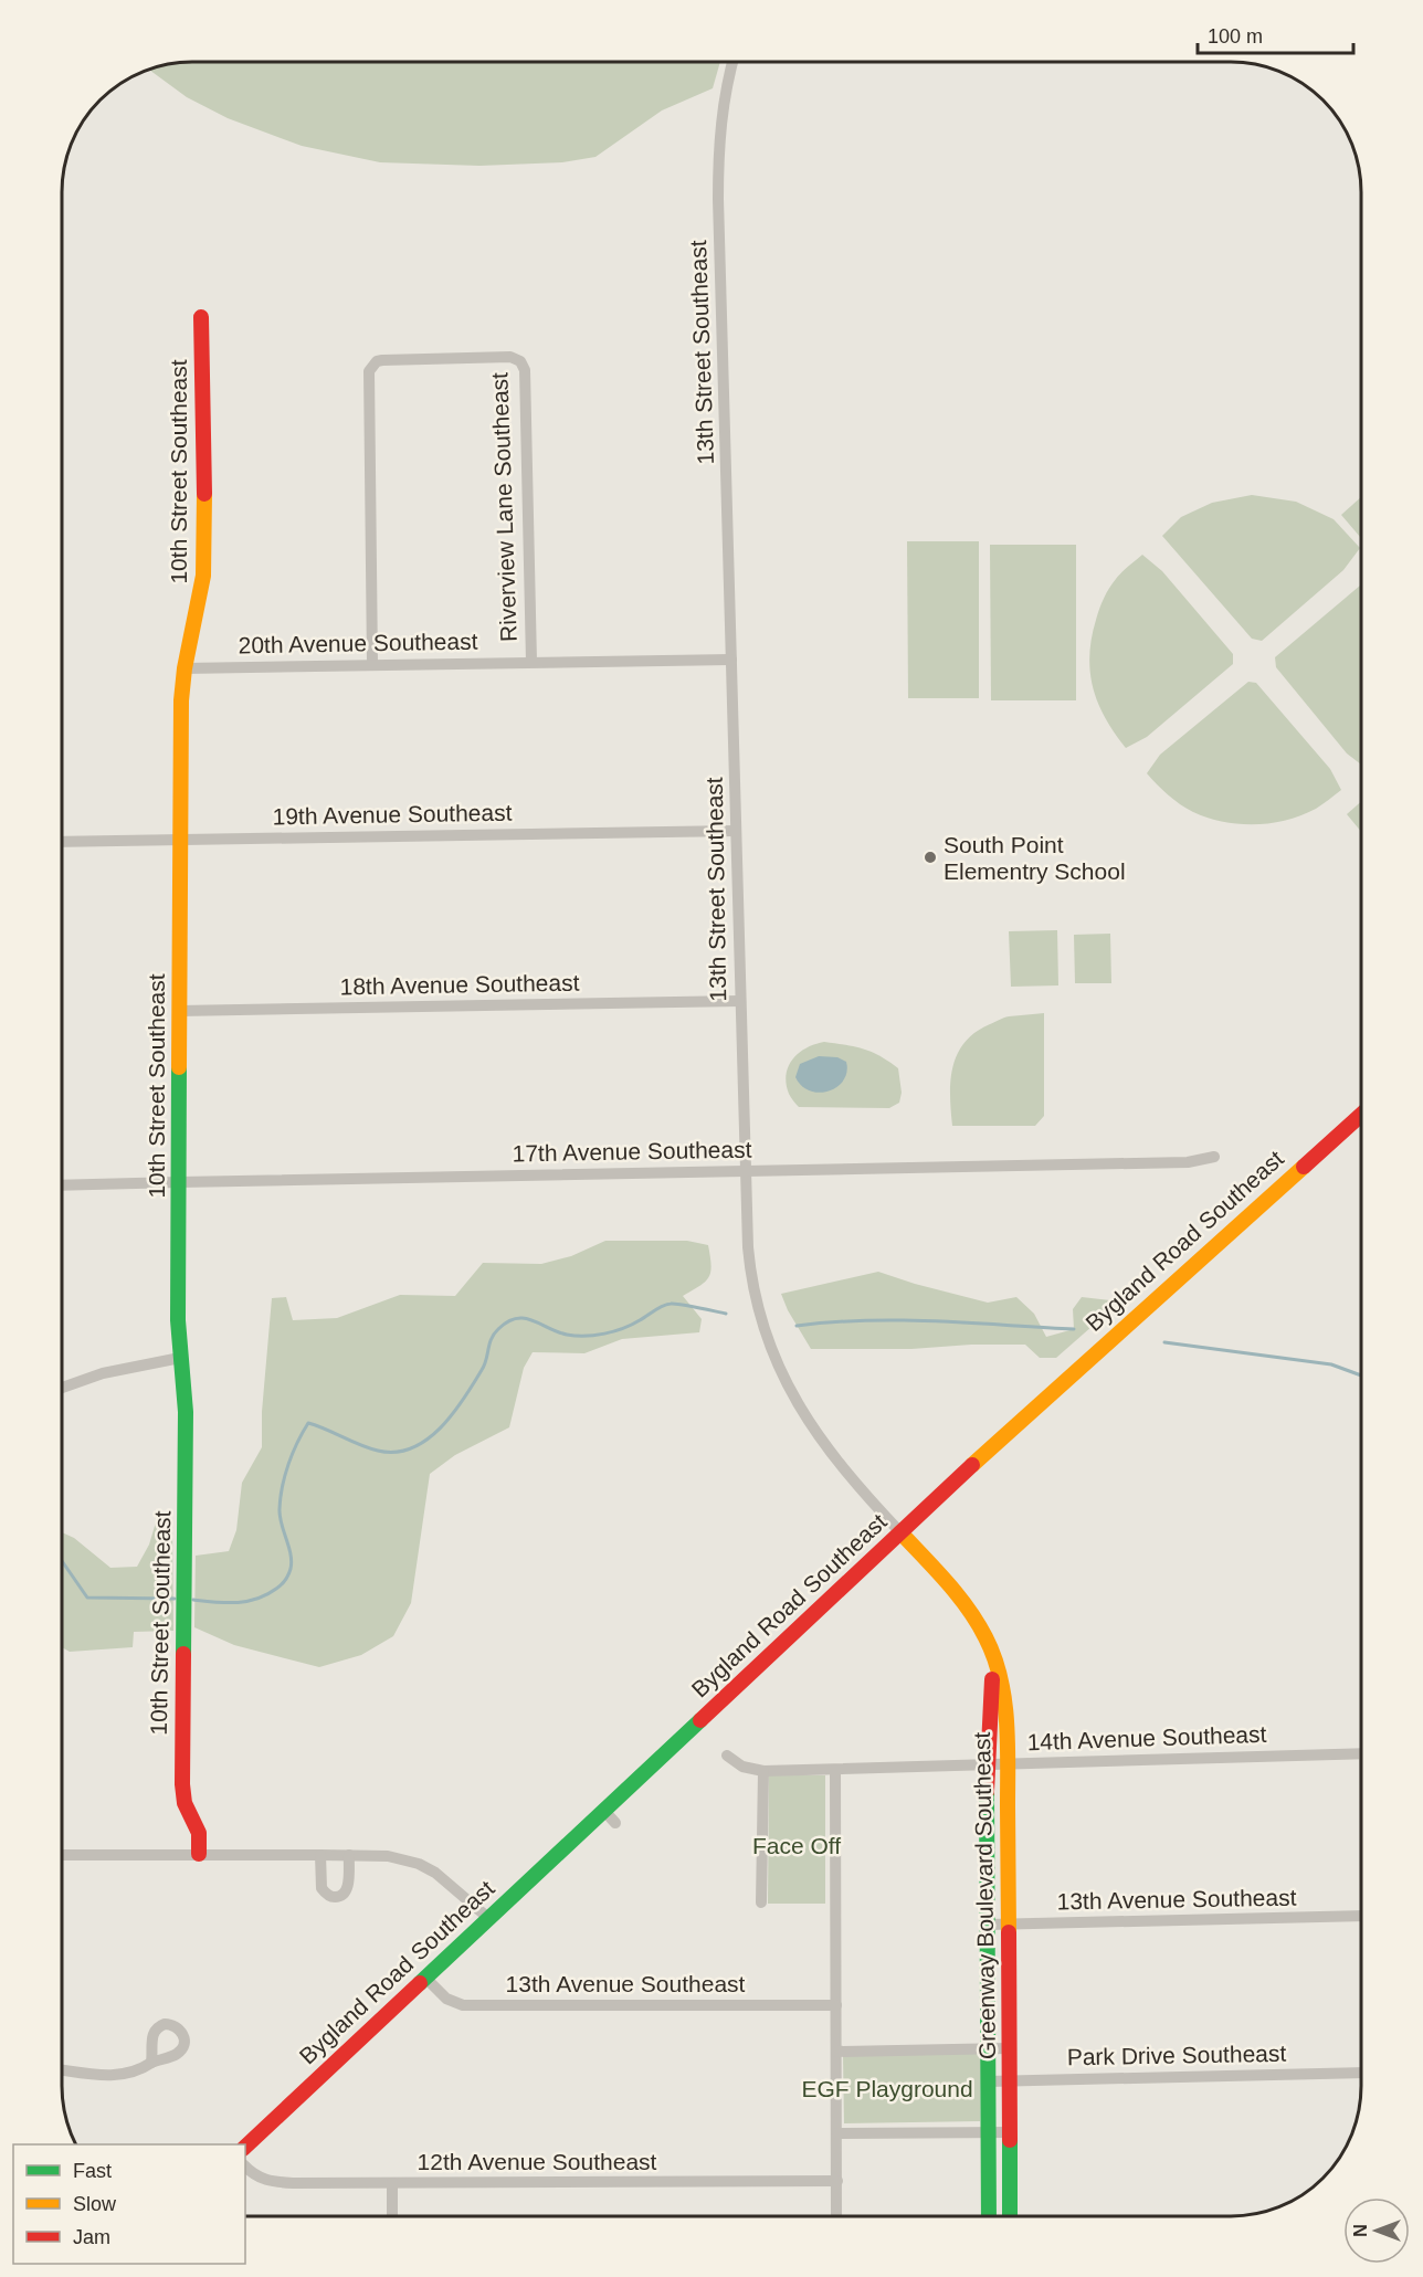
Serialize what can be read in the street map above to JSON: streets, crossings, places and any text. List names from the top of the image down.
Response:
{
  "streets": {
    "street": [
      "13th Street Southeast",
      "10th Street Southeast",
      "Riverview Lane Southeast",
      "20th Avenue Southeast",
      "19th Avenue Southeast",
      "18th Avenue Southeast",
      "17th Avenue Southeast",
      "Bygland Road Southeast",
      "14th Avenue Southeast",
      "Greenway Boulevard Southeast",
      "13th Avenue Southeast",
      "Park Drive Southeast",
      "12th Avenue Southeast"
    ]
  },
  "crossings": [
    ["13th Street Southeast", "20th Avenue Southeast"],
    ["13th Street Southeast", "19th Avenue Southeast"],
    ["13th Street Southeast", "18th Avenue Southeast"],
    ["13th Street Southeast", "17th Avenue Southeast"],
    ["13th Street Southeast", "Bygland Road Southeast"],
    ["13th Street Southeast", "Greenway Boulevard Southeast"],
    ["10th Street Southeast", "20th Avenue Southeast"],
    ["10th Street Southeast", "19th Avenue Southeast"],
    ["10th Street Southeast", "18th Avenue Southeast"],
    ["10th Street Southeast", "17th Avenue Southeast"],
    ["Riverview Lane Southeast", "20th Avenue Southeast"],
    ["Bygland Road Southeast", "Greenway Boulevard Southeast"],
    ["Bygland Road Southeast", "13th Avenue Southeast"],
    ["14th Avenue Southeast", "Greenway Boulevard Southeast"],
    ["Greenway Boulevard Southeast", "13th Avenue Southeast"],
    ["Greenway Boulevard Southeast", "Park Drive Southeast"]
  ],
  "parks": ["Face Off", "EGF Playground"],
  "places": ["South Point Elementry School"],
  "legend": ["Fast", "Slow", "Jam"],
  "scale_bar": "100 m",
  "north": "left"
}
